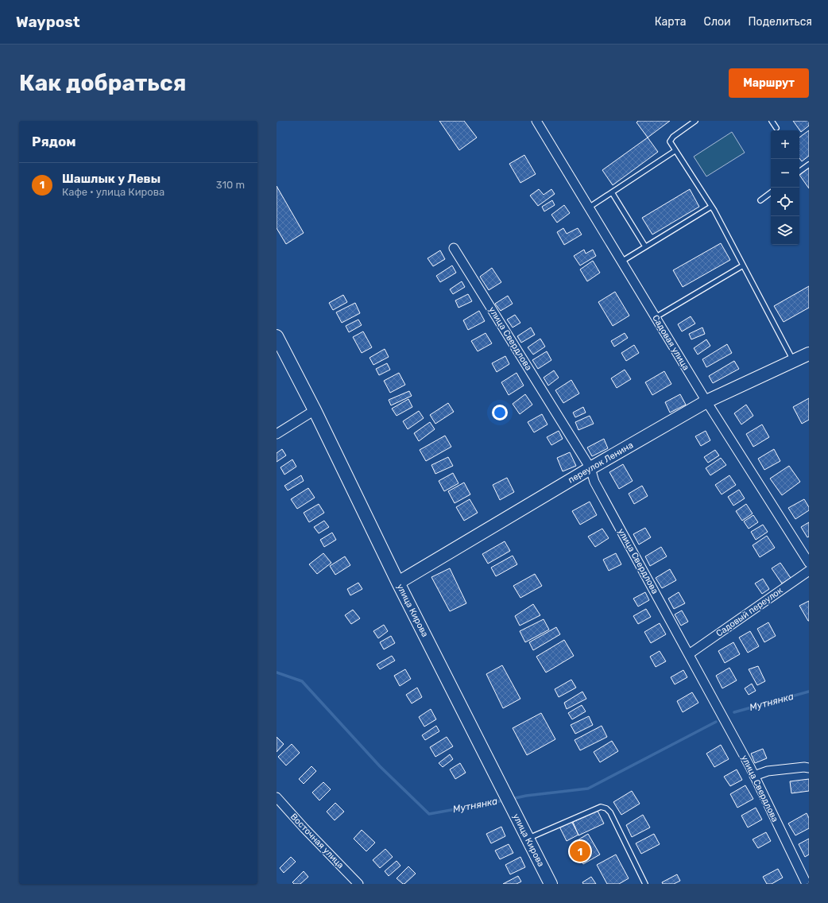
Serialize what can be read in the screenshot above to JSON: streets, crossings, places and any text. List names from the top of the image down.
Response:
{
  "streets": {
    "main road": ["переулок Ленина", "улица Кирова"],
    "street": [
      "улица Свердлова",
      "Садовая улица",
      "Садовый переулок",
      "Восточная улица"
    ]
  },
  "crossings": [
    ["улица Свердлова", "переулок Ленина"],
    ["улица Свердлова", "Садовый переулок"],
    ["Садовая улица", "переулок Ленина"],
    ["переулок Ленина", "улица Кирова"]
  ],
  "water": ["Мутнянка"],
  "page": {
    "header": "Waypost",
    "nav": ["Карта", "Слои", "Поделиться"],
    "buttons": "Маршрут",
    "title": "Как добраться",
    "heading": "Рядом",
    "map_buttons": ["+", "−"],
    "list": [
      {
        "mark": "1",
        "name": "Шашлык у Левы",
        "note": "Кафе · улица Кирова",
        "value": "310 m"
      }
    ],
    "pins": "1"
  }
}
